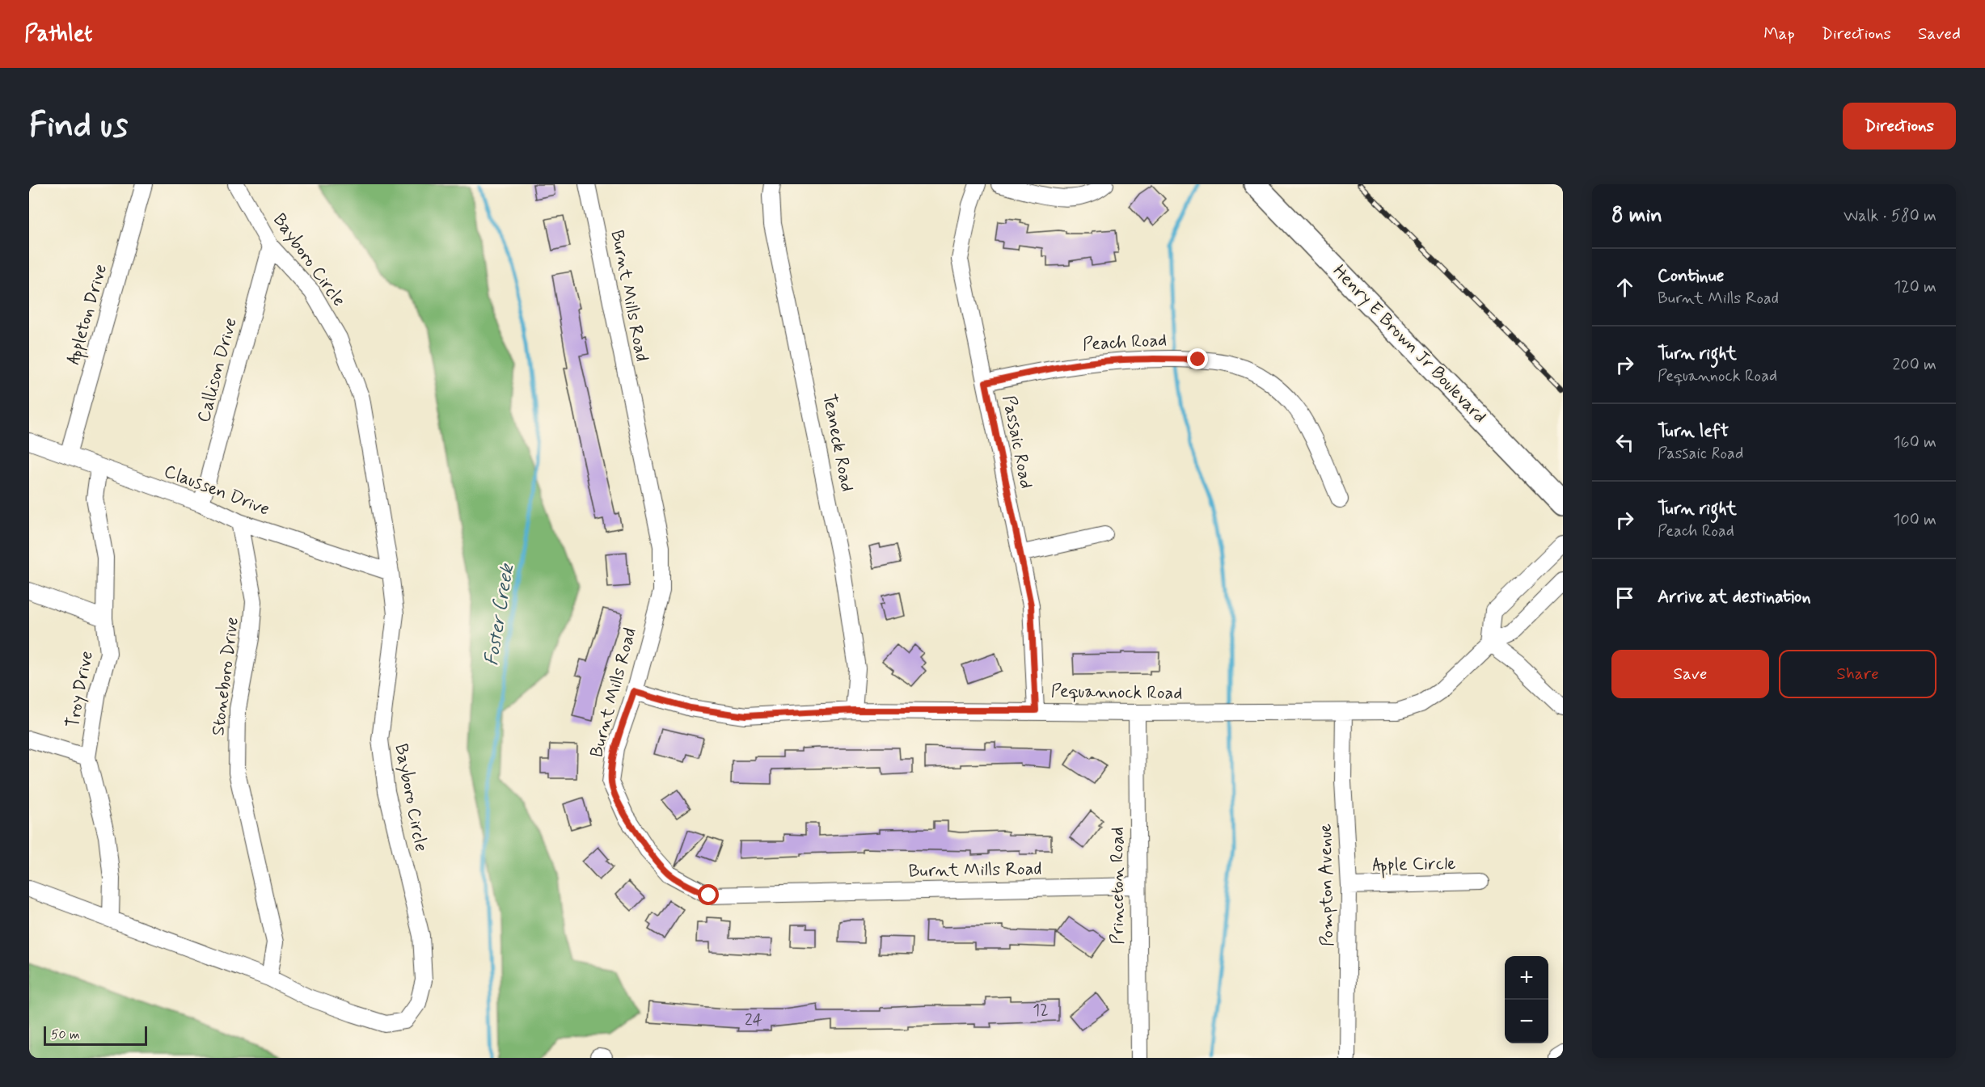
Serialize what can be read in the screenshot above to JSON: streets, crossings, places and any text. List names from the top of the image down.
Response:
{
  "streets": {
    "main road": ["Henry E Brown Jr Boulevard"],
    "street": [
      "Bayboro Circle",
      "Burnt Mills Road",
      "Appleton Drive",
      "Peach Road",
      "Callison Drive",
      "Passaic Road",
      "Teaneck Road",
      "Claussen Drive",
      "Stoneboro Drive",
      "Troy Drive",
      "Pequannock Road",
      "Apple Circle",
      "Pompton Avenue",
      "Princeton Road"
    ]
  },
  "crossings": [
    ["Bayboro Circle", "Callison Drive"],
    ["Bayboro Circle", "Claussen Drive"],
    ["Bayboro Circle", "Stoneboro Drive"],
    ["Bayboro Circle", "Troy Drive"],
    ["Burnt Mills Road", "Pequannock Road"],
    ["Burnt Mills Road", "Princeton Road"],
    ["Appleton Drive", "Claussen Drive"],
    ["Peach Road", "Passaic Road"],
    ["Callison Drive", "Claussen Drive"],
    ["Passaic Road", "Pequannock Road"],
    ["Teaneck Road", "Pequannock Road"],
    ["Claussen Drive", "Stoneboro Drive"],
    ["Claussen Drive", "Troy Drive"],
    ["Pequannock Road", "Pompton Avenue"],
    ["Pequannock Road", "Princeton Road"],
    ["Apple Circle", "Pompton Avenue"]
  ],
  "water": ["Foster Creek"],
  "house_numbers": ["12", "24"],
  "scale_bar": "50 m",
  "page": {
    "header": "Pathlet",
    "nav": ["Map", "Directions", "Saved"],
    "buttons": [
      "Directions",
      ["Save", "Share"]
    ],
    "title": "Find us",
    "heading": ["8 min", "Walk · 580 m"],
    "list": [
      ["Continue", "Burnt Mills Road", "120 m"],
      ["Turn right", "Pequannock Road", "200 m"],
      ["Turn left", "Passaic Road", "160 m"],
      ["Turn right", "Peach Road", "100 m"],
      "Arrive at destination"
    ],
    "map_buttons": ["+", "−"],
    "scale": "50 m"
  }
}
